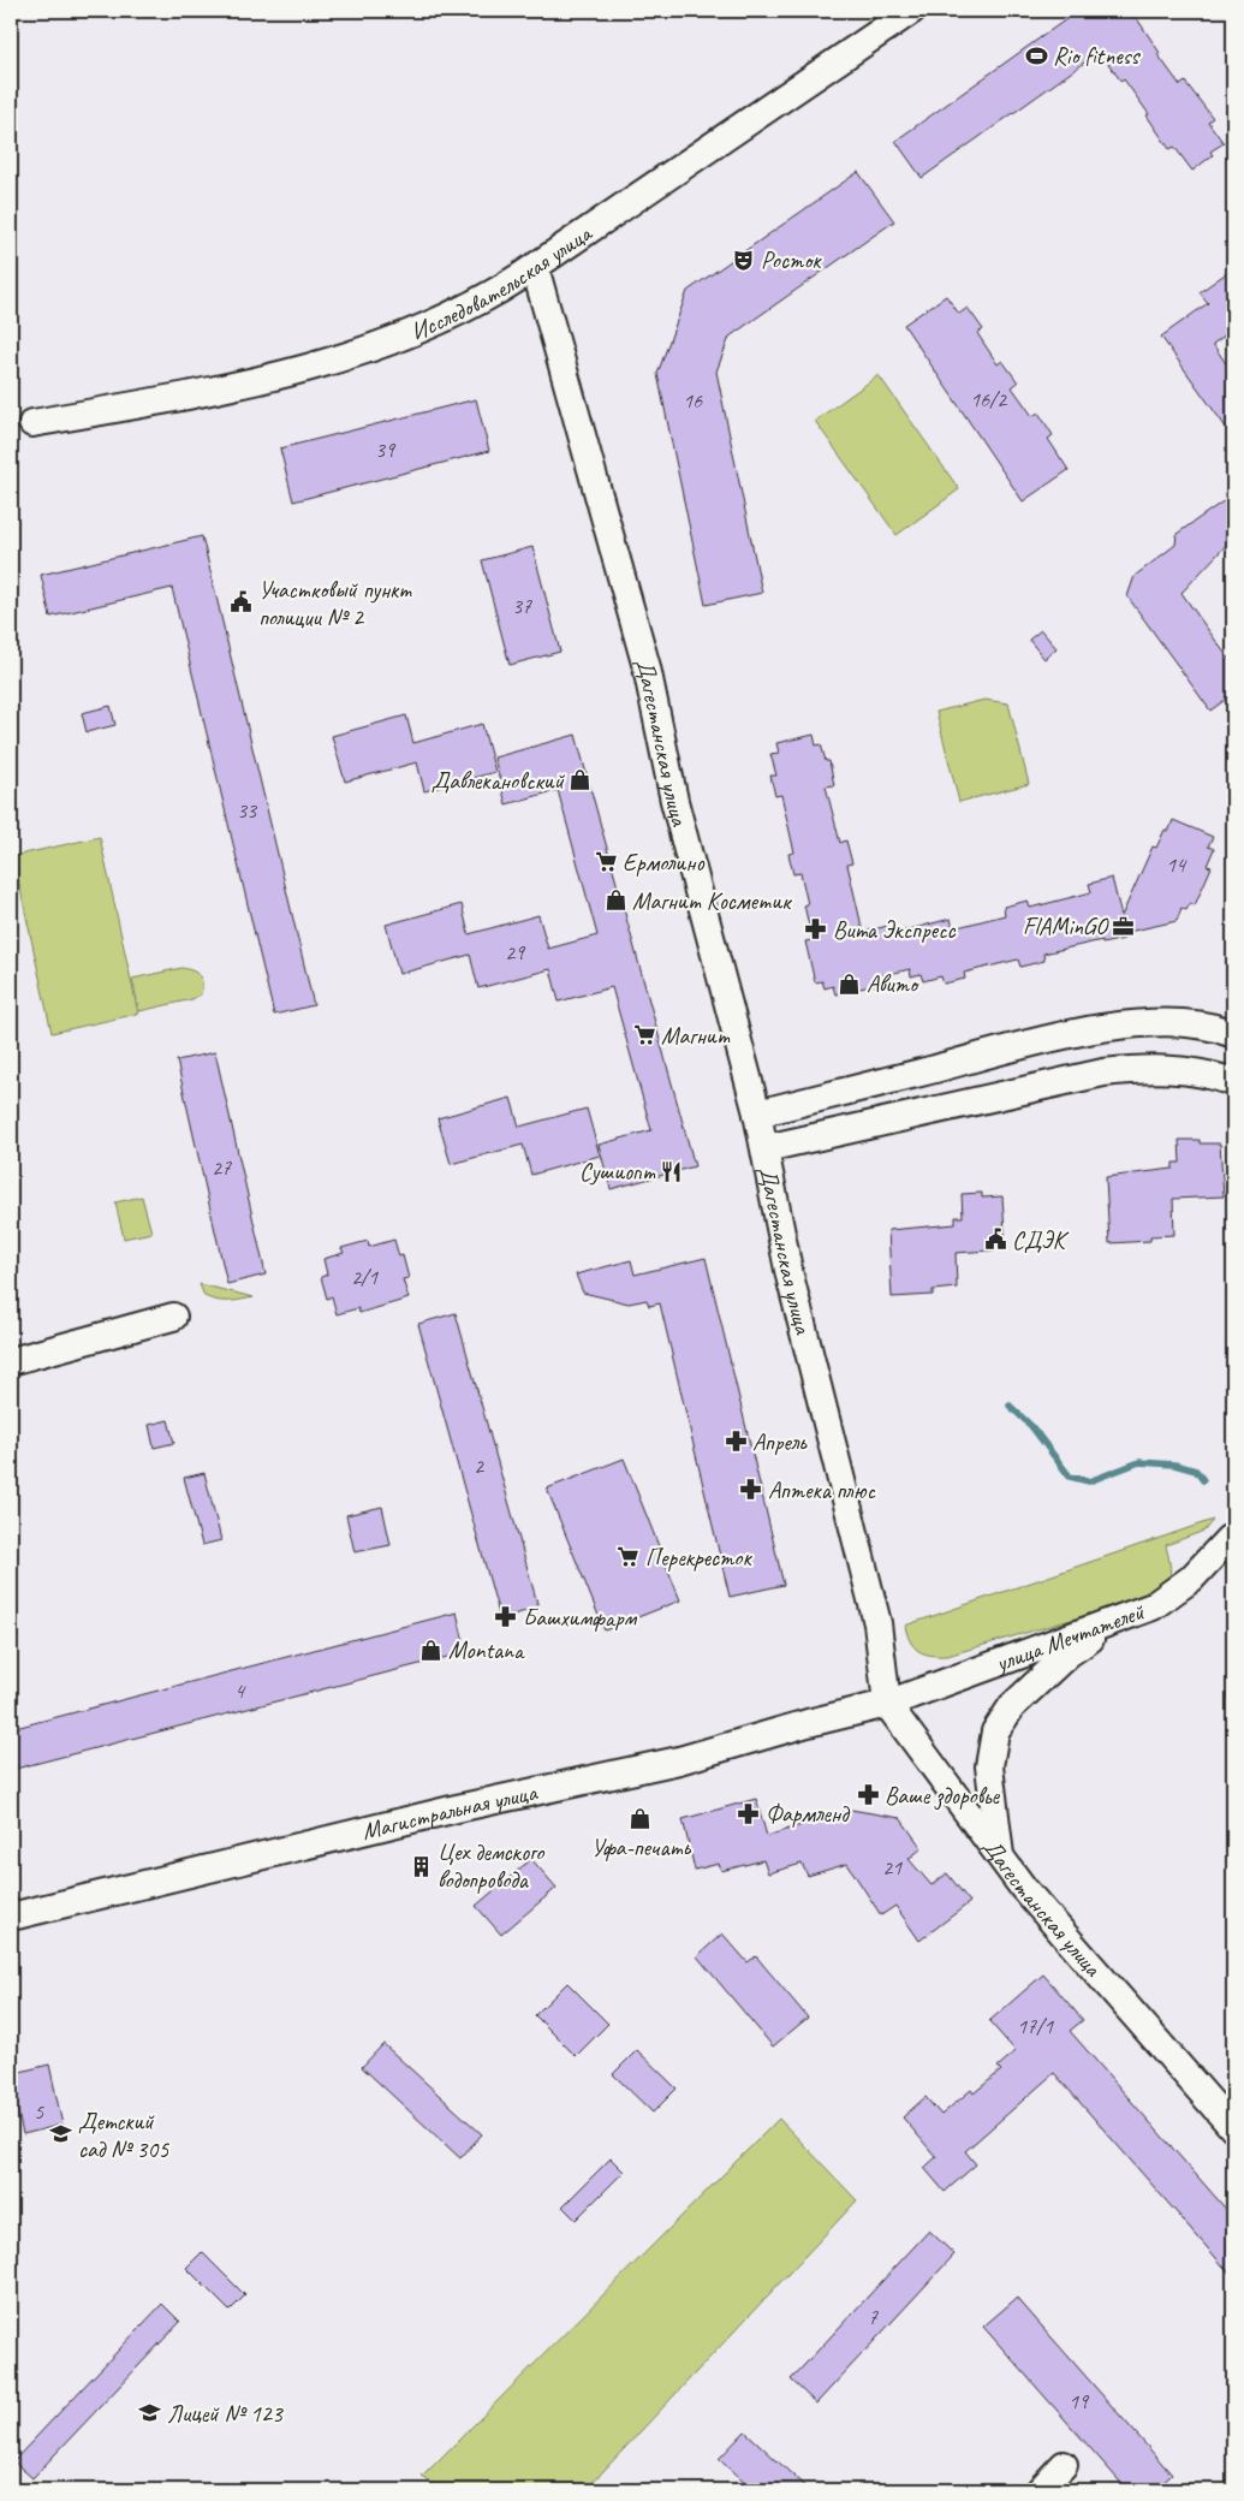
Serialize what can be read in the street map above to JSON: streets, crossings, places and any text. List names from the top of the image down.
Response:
{
  "streets": {
    "street": [
      "Исследовательская улица",
      "Дагестанская улица",
      "улица Мечтателей",
      "Магистральная улица"
    ]
  },
  "crossings": [
    ["Исследовательская улица", "Дагестанская улица"],
    ["Дагестанская улица", "улица Мечтателей"],
    ["Дагестанская улица", "Магистральная улица"],
    ["улица Мечтателей", "Магистральная улица"]
  ],
  "places": {
    "sports": ["Rio fitness"],
    "theatre": ["Росток"],
    "public building": ["Участковый пункт полиции № 2", "СДЭК"],
    "shop": [
      "Давлекановский",
      "Магнит Косметик",
      "Авито",
      "Montana",
      "Уфа-печать"
    ],
    "supermarket": ["Ермолино", "Магнит", "Перекресток"],
    "office": ["FlAMinGO"],
    "pharmacy": [
      "Вита Экспресс",
      "Апрель",
      "Аптека плюс",
      "Башхимфарм",
      "Ваше здоровье",
      "Фармленд"
    ],
    "restaurant": ["Сушиопт"],
    "building": ["Цех демского водопровода"],
    "school or university": ["Детский сад № 305", "Лицей № 123"]
  },
  "house_numbers": [
    "16/2",
    "16",
    "39",
    "37",
    "33",
    "14",
    "29",
    "27",
    "2/1",
    "2",
    "4",
    "21",
    "17/1",
    "5",
    "7",
    "19"
  ]
}
